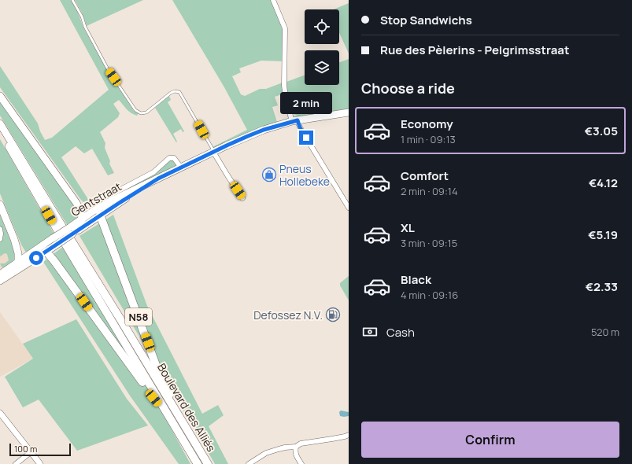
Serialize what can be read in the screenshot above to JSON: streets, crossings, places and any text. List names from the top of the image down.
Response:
{
  "streets": {
    "highway": ["N58", "Boulevard des Alliés"],
    "main road": ["Gentstraat"]
  },
  "crossings": [
    ["Gentstraat", "N58"],
    ["N58", "Boulevard des Alliés"]
  ],
  "places": {
    "shop": ["Pneus Hollebeke"],
    "fuel station": ["Defossez N.V."]
  },
  "scale_bar": "100 m",
  "page": {
    "banner": ["Stop Sandwichs", "Rue des Pèlerins - Pelgrimsstraat"],
    "heading": "Choose a ride",
    "bubble": "2 min",
    "list": [
      {
        "name": "Economy",
        "note": "1 min · 09:13",
        "value": "€3.05"
      },
      {
        "name": "Comfort",
        "note": "2 min · 09:14",
        "value": "€4.12"
      },
      {
        "name": "XL",
        "note": "3 min · 09:15",
        "value": "€5.19"
      },
      {
        "name": "Black",
        "note": "4 min · 09:16",
        "value": "€2.33"
      }
    ],
    "pay": ["Cash", "520 m"],
    "buttons": "Confirm",
    "scale": "100 m"
  }
}
